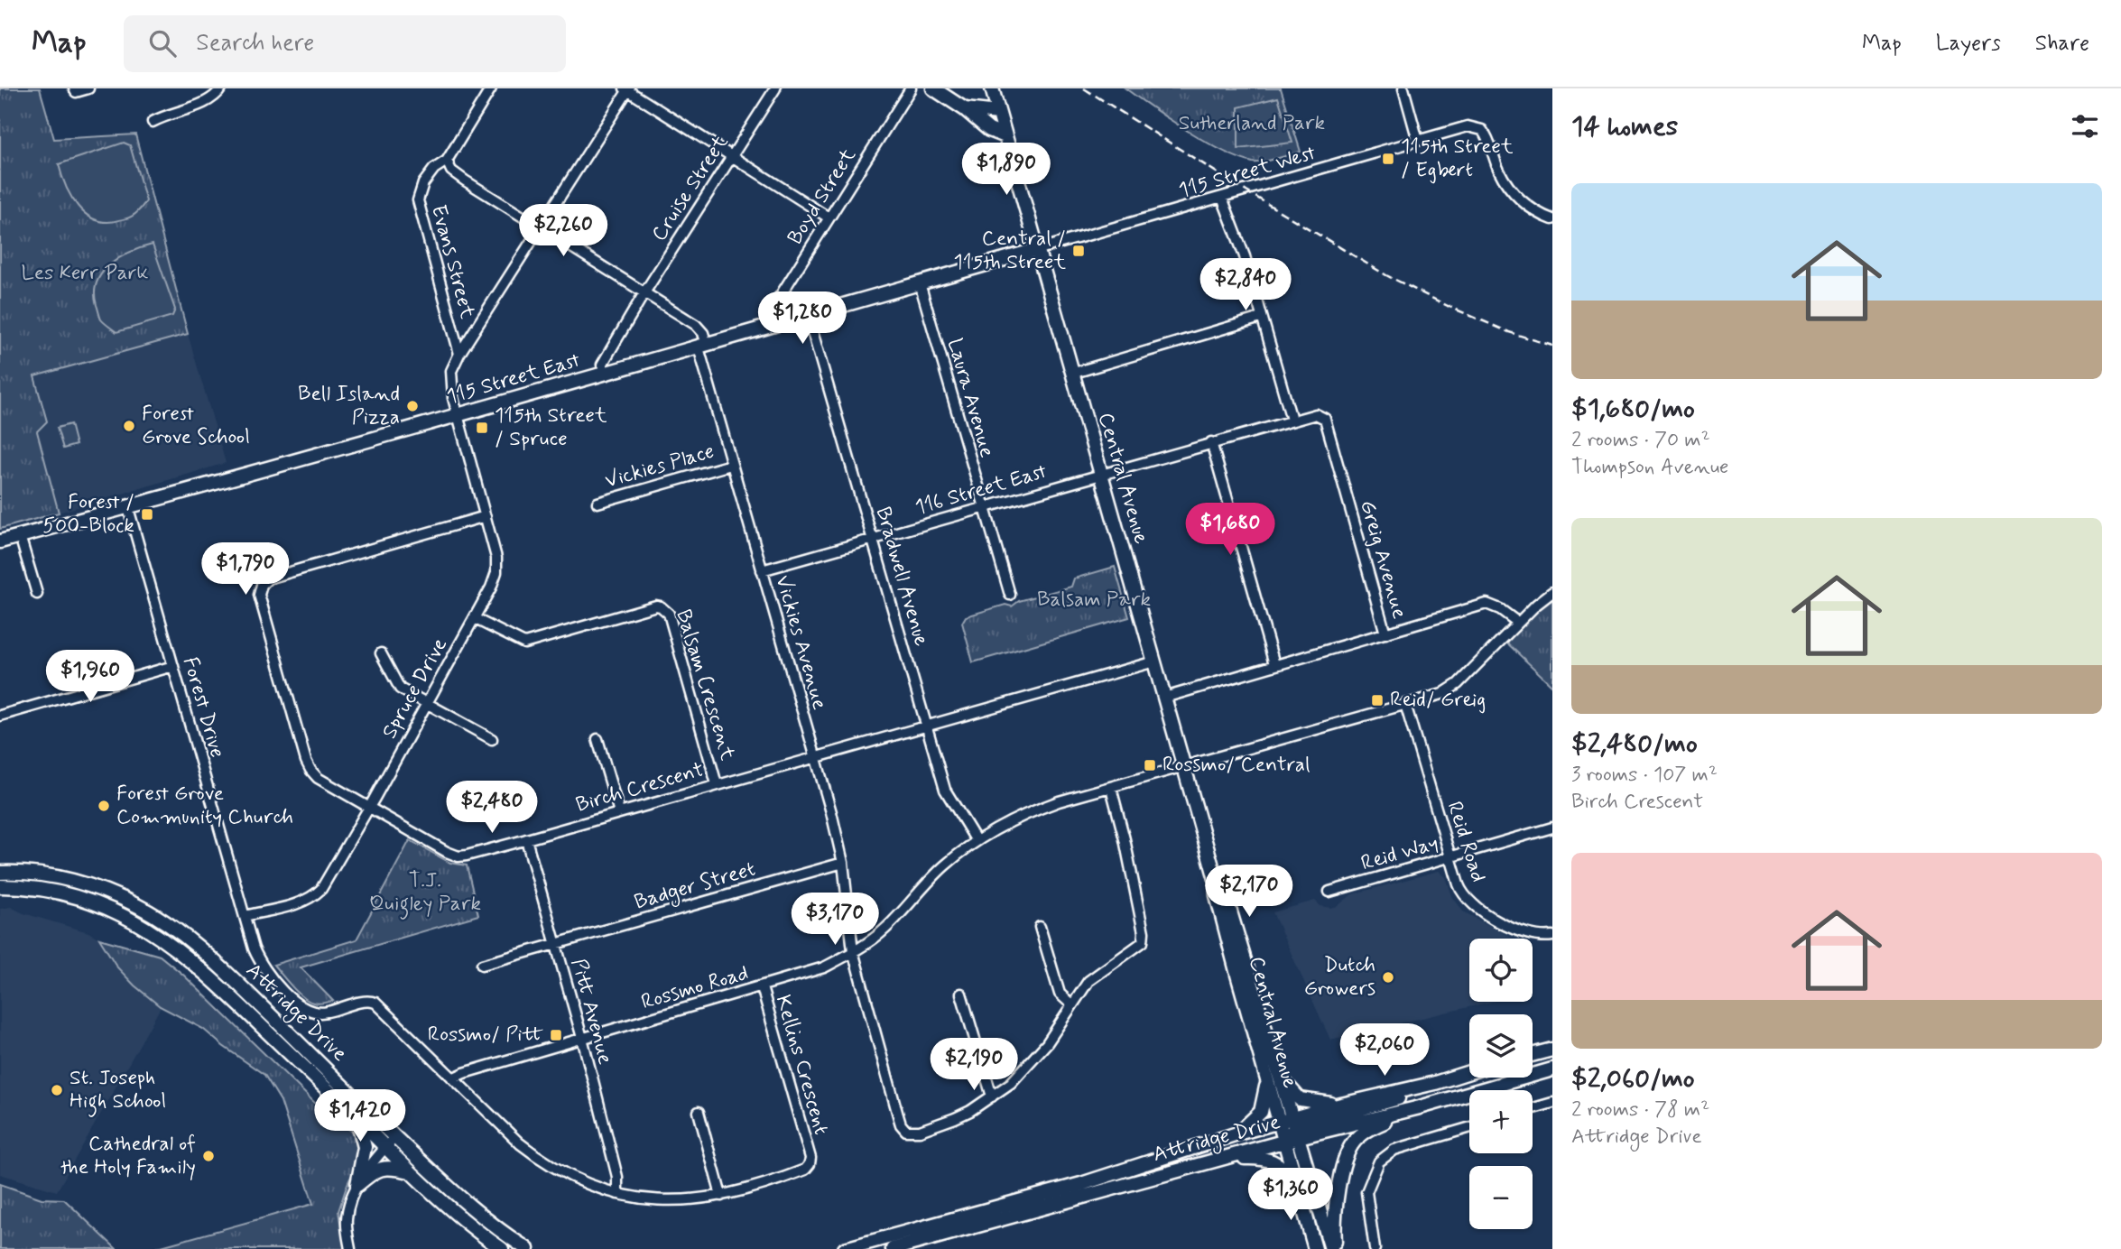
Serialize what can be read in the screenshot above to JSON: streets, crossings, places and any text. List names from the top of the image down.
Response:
{
  "streets": {
    "main road": ["115 Street East", "Central Avenue", "Attridge Drive"],
    "street": [
      "115 Street West",
      "Cruise Street",
      "Boyd Street",
      "Evans Street",
      "Laura Avenue",
      "Vickies Place",
      "116 Street East",
      "Greig Avenue",
      "Bradwell Avenue",
      "Vickies Avenue",
      "Balsam Crescent",
      "Spruce Drive",
      "Forest Drive",
      "Birch Crescent",
      "Reid Road",
      "Reid Way",
      "Badger Street",
      "Rossmo Road",
      "Pitt Avenue",
      "Kellins Crescent"
    ]
  },
  "crossings": [
    ["115 Street West", "115 Street East"],
    ["115 Street West", "Central Avenue"],
    ["Cruise Street", "115 Street East"],
    ["Boyd Street", "115 Street East"],
    ["Evans Street", "Spruce Drive"],
    ["115 Street East", "Laura Avenue"],
    ["115 Street East", "Central Avenue"],
    ["115 Street East", "Bradwell Avenue"],
    ["115 Street East", "Vickies Avenue"],
    ["115 Street East", "Spruce Drive"],
    ["115 Street East", "Forest Drive"],
    ["Laura Avenue", "116 Street East"],
    ["Vickies Place", "Vickies Avenue"],
    ["Central Avenue", "116 Street East"],
    ["Central Avenue", "Greig Avenue"],
    ["Central Avenue", "Birch Crescent"],
    ["Central Avenue", "Rossmo Road"],
    ["Central Avenue", "Attridge Drive"],
    ["116 Street East", "Greig Avenue"],
    ["116 Street East", "Bradwell Avenue"],
    ["116 Street East", "Vickies Avenue"],
    ["Bradwell Avenue", "Birch Crescent"],
    ["Bradwell Avenue", "Rossmo Road"],
    ["Vickies Avenue", "Birch Crescent"],
    ["Vickies Avenue", "Badger Street"],
    ["Vickies Avenue", "Rossmo Road"],
    ["Balsam Crescent", "Spruce Drive"],
    ["Balsam Crescent", "Birch Crescent"],
    ["Spruce Drive", "Forest Drive"],
    ["Spruce Drive", "Birch Crescent"],
    ["Birch Crescent", "Pitt Avenue"],
    ["Reid Road", "Reid Way"],
    ["Badger Street", "Pitt Avenue"],
    ["Rossmo Road", "Pitt Avenue"],
    ["Rossmo Road", "Kellins Crescent"],
    ["Pitt Avenue", "Kellins Crescent"]
  ],
  "parks": [
    "Sutherland Park",
    "Les Kerr Park",
    "Balsam Park",
    "T.J. Quigley Park"
  ],
  "places": {
    "transit": [
      "115th Street / Egbert",
      "Central / 115th Street",
      "115th Street / Spruce",
      "Forest / 500-Block",
      "Reid/ Greig",
      "Rossmo/ Central",
      "Rossmo/ Pitt"
    ],
    "other": [
      "Bell Island Pizza",
      "Forest Grove School",
      "Forest Grove Community Church",
      "Dutch Growers",
      "St. Joseph High School",
      "Cathedral of the Holy Family"
    ]
  },
  "page": {
    "header": "Map",
    "search": "Search here",
    "nav": ["Map", "Layers", "Share"],
    "heading": "14 homes",
    "price": [
      "$1,890",
      "$2,260",
      "$2,840",
      "$1,280",
      "$1,680",
      "$1,790",
      "$1,960",
      "$2,480",
      "$2,170",
      "$3,170",
      "$2,060",
      "$2,190",
      "$1,420",
      "$1,360"
    ],
    "list": [
      {
        "name": "$1,680/mo",
        "note": "2 rooms · 70 m² · Thompson Avenue"
      },
      {
        "name": "$2,480/mo",
        "note": "3 rooms · 107 m² · Birch Crescent"
      },
      {
        "name": "$2,060/mo",
        "note": "2 rooms · 78 m² · Attridge Drive"
      }
    ],
    "map_buttons": ["+", "−"]
  }
}
